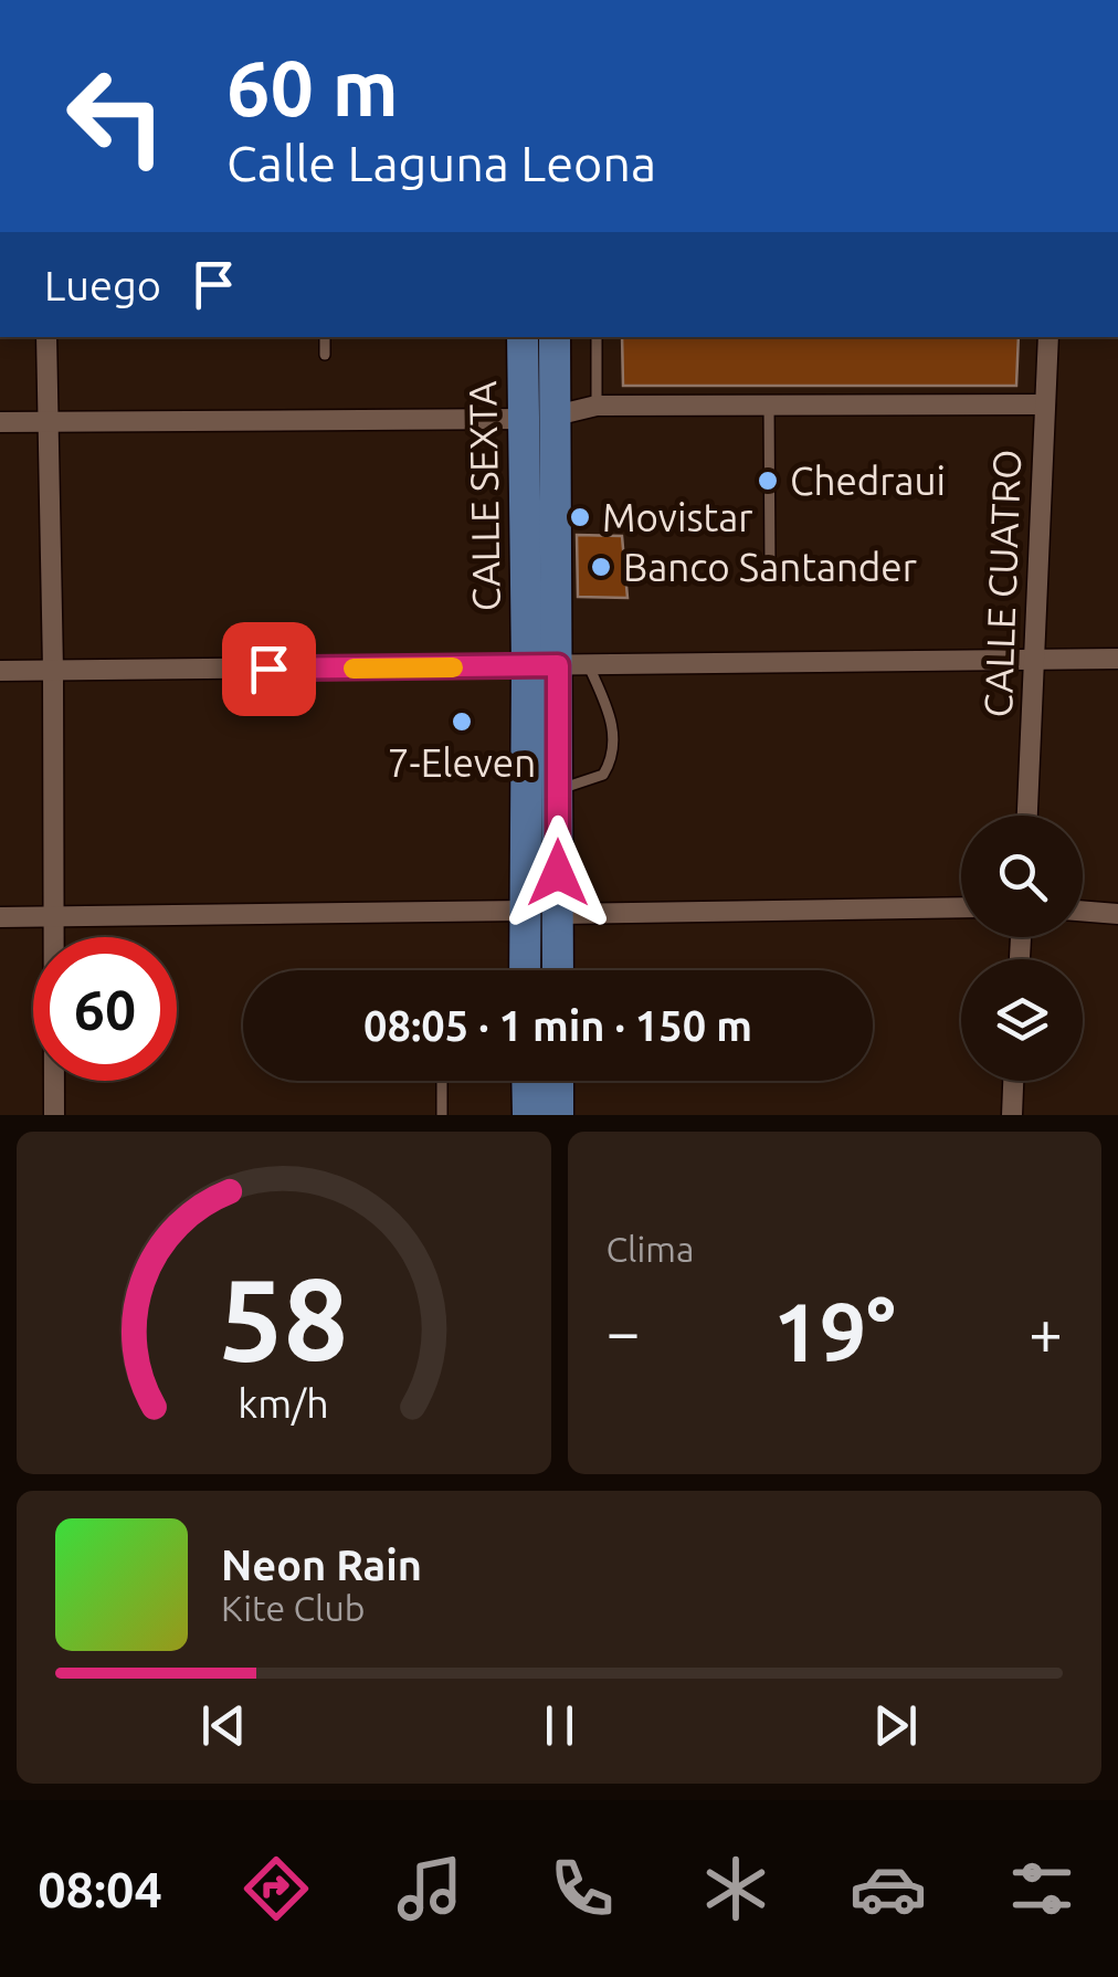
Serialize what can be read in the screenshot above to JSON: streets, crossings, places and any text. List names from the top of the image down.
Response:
{
  "streets": {
    "main road": ["CALLE SEXTA"],
    "street": ["CALLE CUATRO"]
  },
  "places": [
    "Chedraui",
    "Movistar",
    "Banco Santander",
    "7-Eleven"
  ],
  "page": {
    "turn": ["60 m", "Calle Laguna Leona"],
    "then": "Luego",
    "limit": "60",
    "trip": "08:05 · 1 min · 150 m",
    "tile": "Clima",
    "heat": ["−", "19°", "+"],
    "song": ["Neon Rain", "Kite Club"],
    "tabs": "08:04",
    "gauge": ["58", "km/h"]
  }
}
